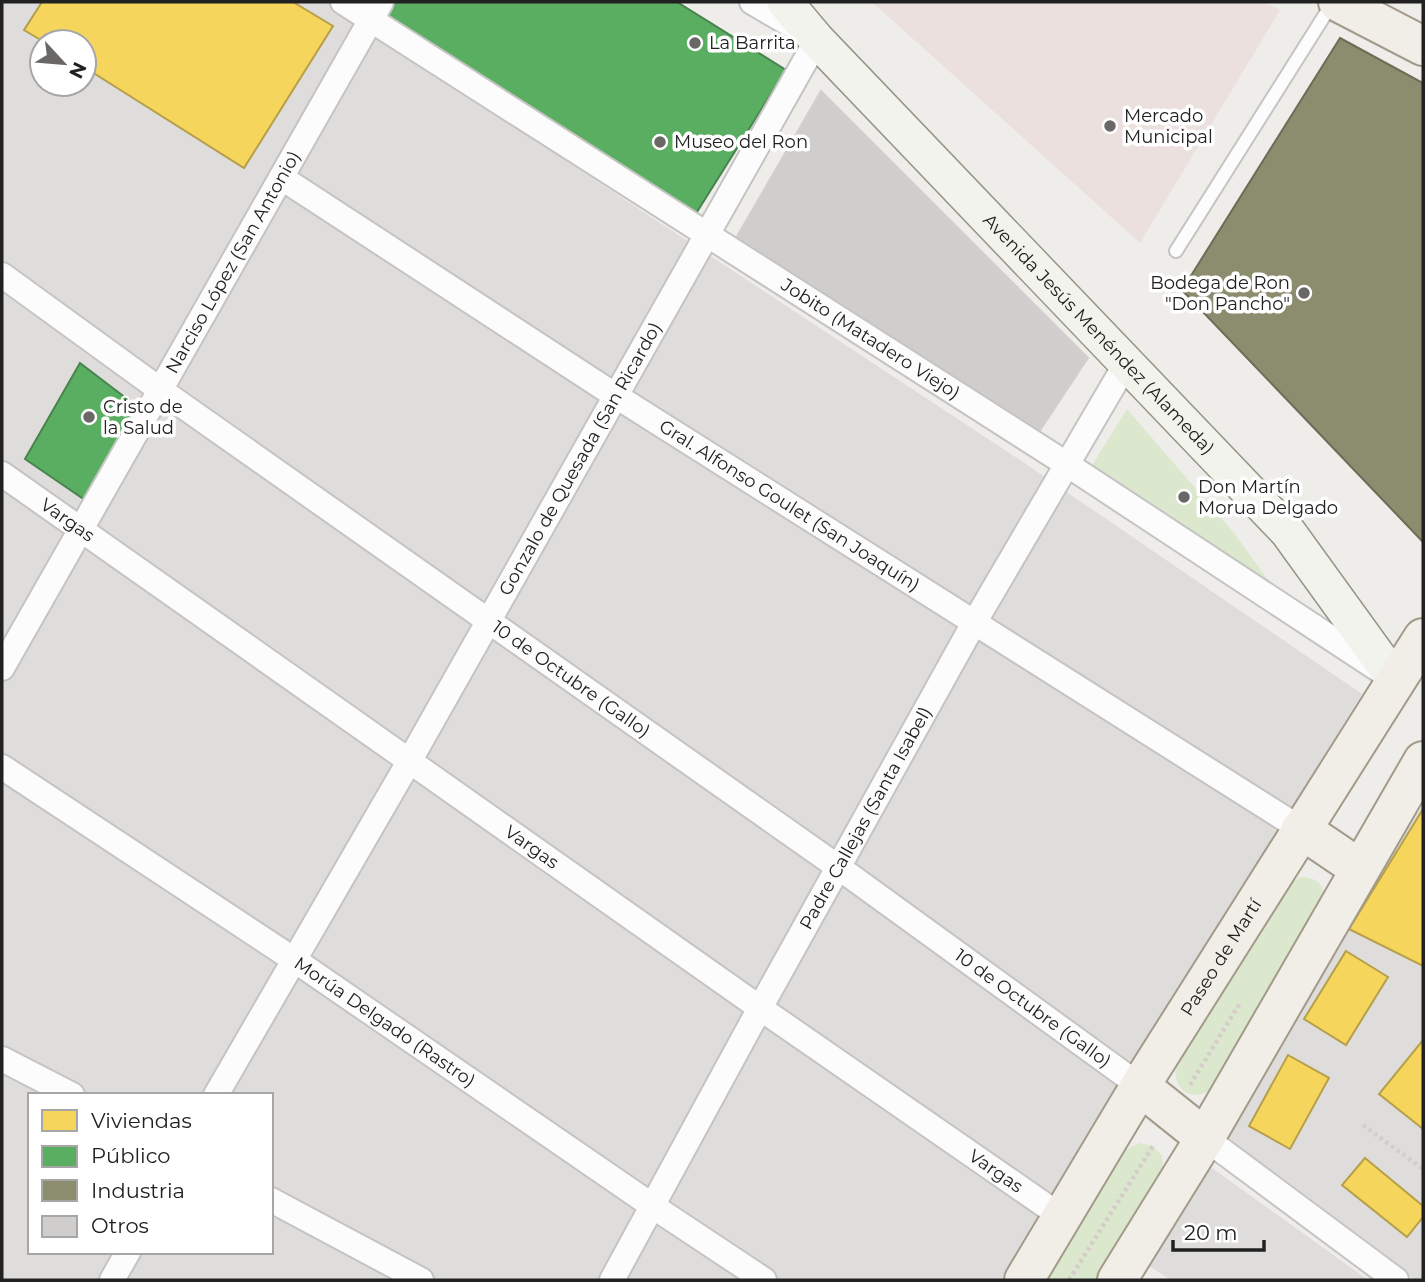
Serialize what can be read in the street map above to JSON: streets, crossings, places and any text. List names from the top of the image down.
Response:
{
  "streets": {
    "main road": ["Avenida Jesús Menéndez (Alameda)", "Paseo de Martí"],
    "street": [
      "Narciso López (San Antonio)",
      "Jobito (Matadero Viejo)",
      "Gonzalo de Quesada (San Ricardo)",
      "Gral. Alfonso Goulet (San Joaquín)",
      "Vargas",
      "10 de Octubre (Gallo)",
      "Padre Callejas (Santa Isabel)",
      "Morúa Delgado (Rastro)"
    ]
  },
  "crossings": [
    ["Narciso López (San Antonio)", "Jobito (Matadero Viejo)"],
    ["Narciso López (San Antonio)", "Gral. Alfonso Goulet (San Joaquín)"],
    ["Narciso López (San Antonio)", "Vargas"],
    ["Narciso López (San Antonio)", "10 de Octubre (Gallo)"],
    ["Avenida Jesús Menéndez (Alameda)", "Jobito (Matadero Viejo)"],
    ["Avenida Jesús Menéndez (Alameda)", "Gonzalo de Quesada (San Ricardo)"],
    ["Avenida Jesús Menéndez (Alameda)", "Padre Callejas (Santa Isabel)"],
    ["Avenida Jesús Menéndez (Alameda)", "Paseo de Martí"],
    ["Jobito (Matadero Viejo)", "Gonzalo de Quesada (San Ricardo)"],
    ["Jobito (Matadero Viejo)", "Padre Callejas (Santa Isabel)"],
    ["Jobito (Matadero Viejo)", "Paseo de Martí"],
    ["Gonzalo de Quesada (San Ricardo)", "Gral. Alfonso Goulet (San Joaquín)"],
    ["Gonzalo de Quesada (San Ricardo)", "Vargas"],
    ["Gonzalo de Quesada (San Ricardo)", "10 de Octubre (Gallo)"],
    ["Gonzalo de Quesada (San Ricardo)", "Morúa Delgado (Rastro)"],
    ["Gral. Alfonso Goulet (San Joaquín)", "Padre Callejas (Santa Isabel)"],
    ["Gral. Alfonso Goulet (San Joaquín)", "Paseo de Martí"],
    ["Vargas", "Padre Callejas (Santa Isabel)"],
    ["Vargas", "Paseo de Martí"],
    ["10 de Octubre (Gallo)", "Padre Callejas (Santa Isabel)"],
    ["10 de Octubre (Gallo)", "Paseo de Martí"],
    ["Padre Callejas (Santa Isabel)", "Morúa Delgado (Rastro)"]
  ],
  "places": [
    "La Barrita",
    "Mercado Municipal",
    "Museo del Ron",
    "Bodega de Ron \"Don Pancho\"",
    "Cristo de la Salud",
    "Don Martín Morua Delgado"
  ],
  "legend": [
    "Viviendas",
    "Público",
    "Industria",
    "Otros"
  ],
  "scale_bar": "20 m",
  "north": "bottom right"
}
